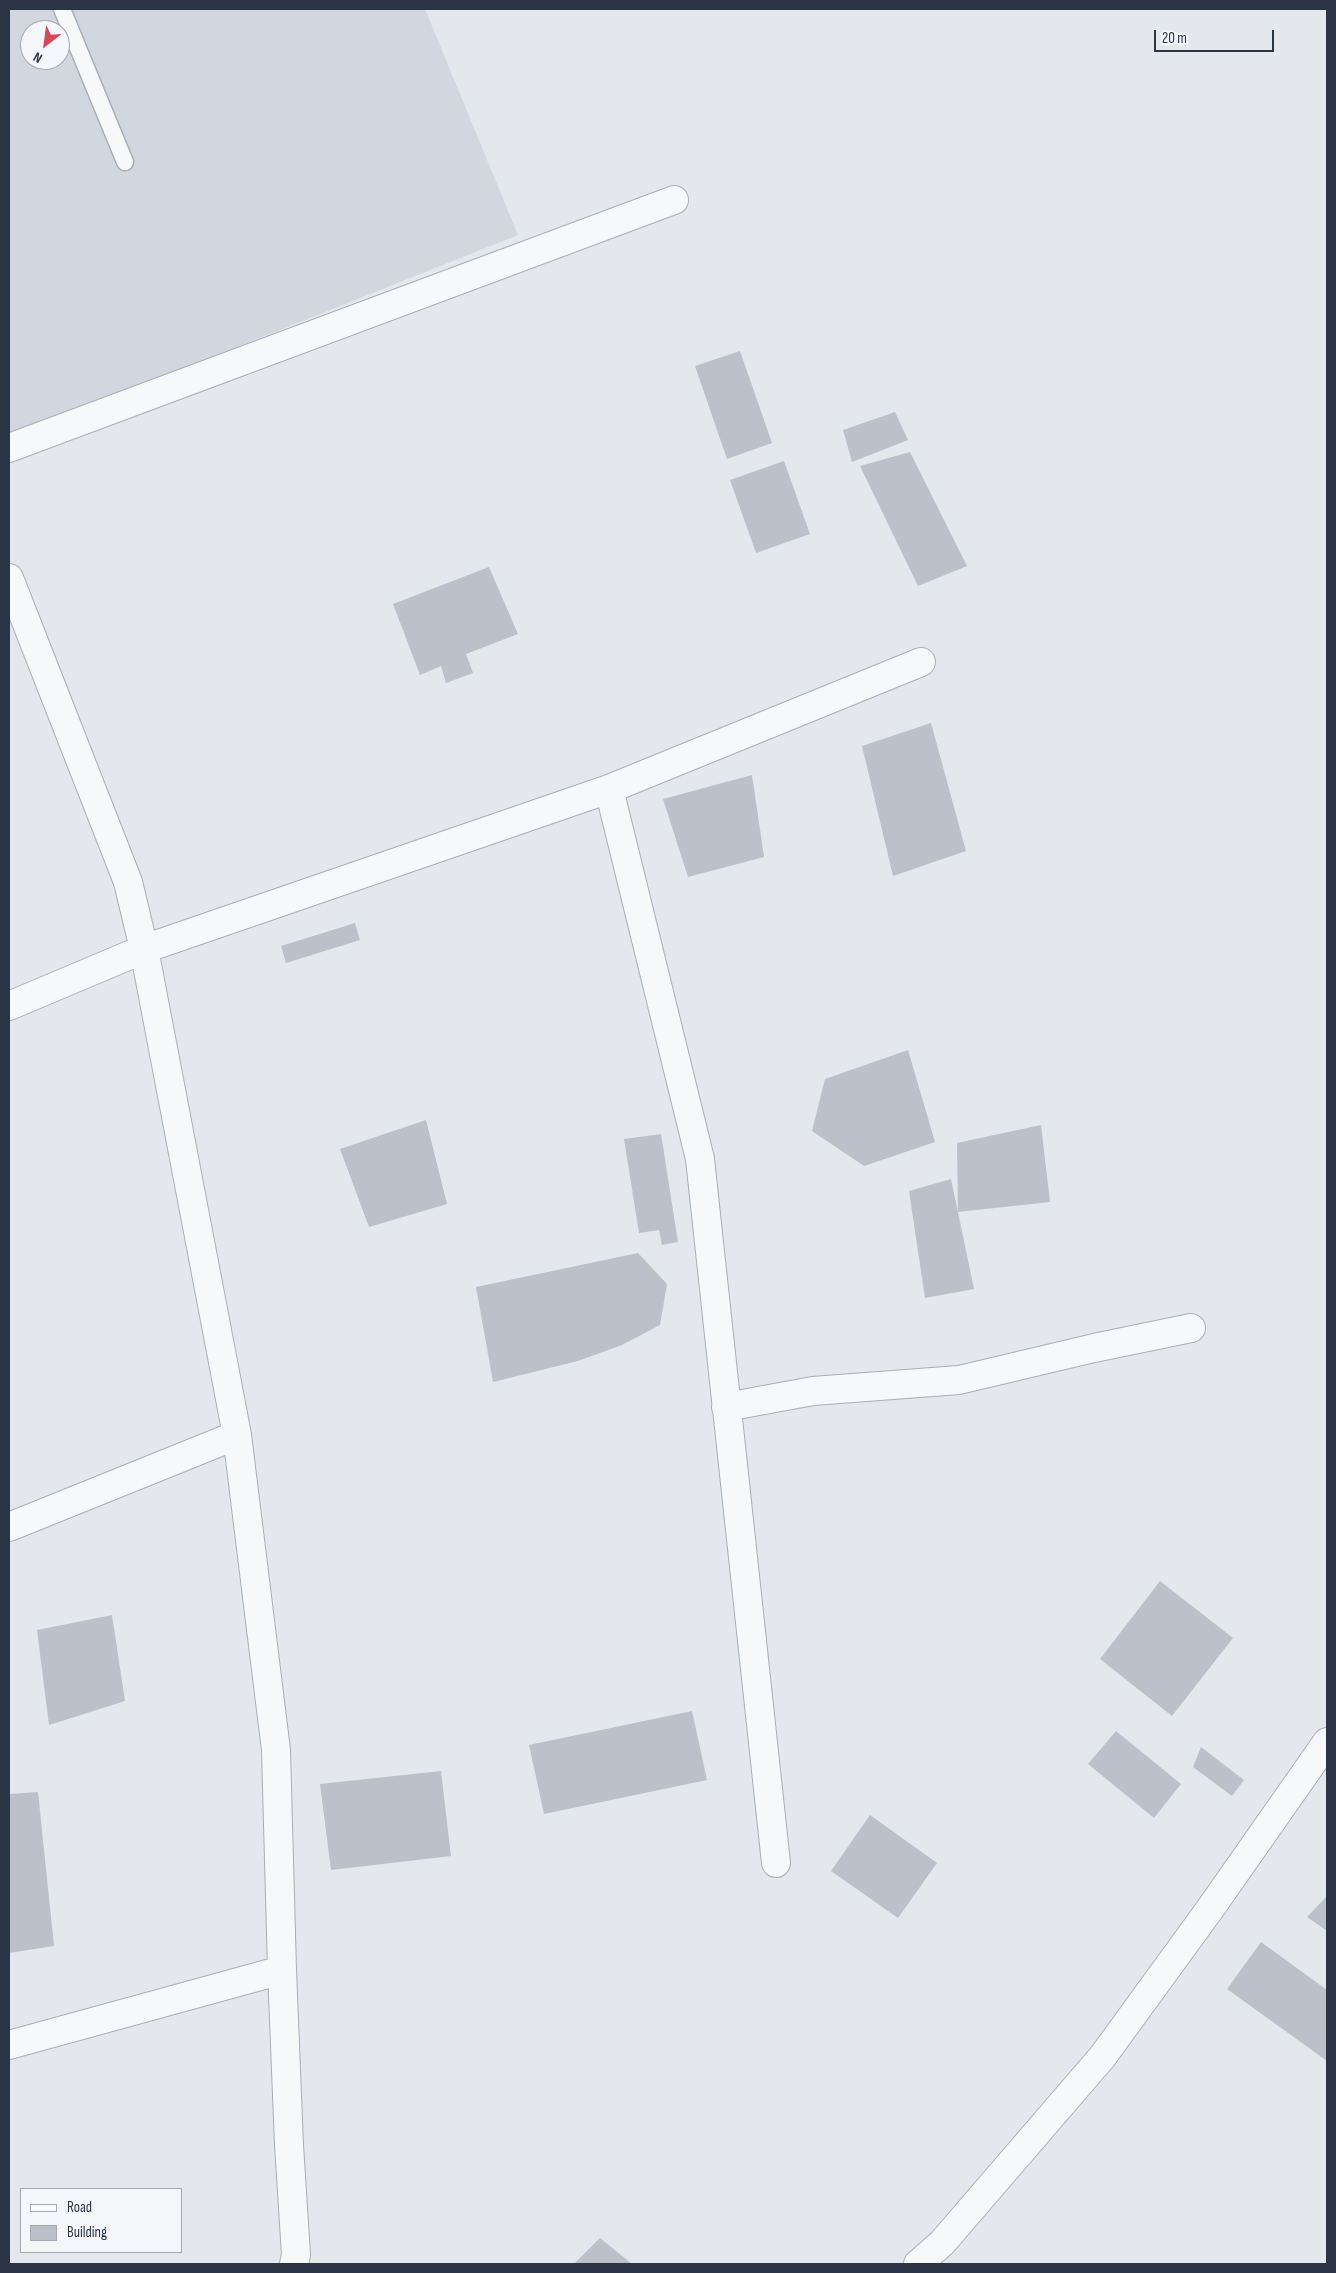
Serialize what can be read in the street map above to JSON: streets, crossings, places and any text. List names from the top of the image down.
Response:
{
  "legend": ["Road", "Building"],
  "scale_bar": "20 m",
  "north": "bottom left"
}
